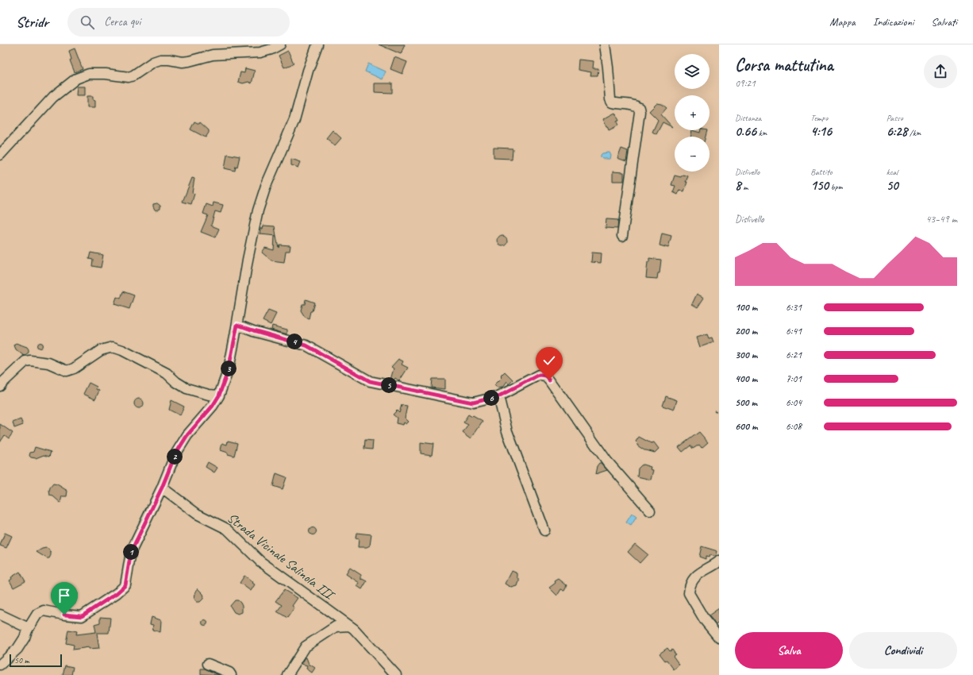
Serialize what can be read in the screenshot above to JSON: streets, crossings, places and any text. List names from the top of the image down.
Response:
{
  "streets": {
    "street": ["Strada Vicinale Salinola III"]
  },
  "scale_bar": "50 m",
  "page": {
    "header": "Stridr",
    "search": "Cerca qui",
    "nav": ["Mappa", "Indicazioni", "Salvati"],
    "heading": ["Corsa mattutina", "09:21"],
    "map_buttons": ["+", "−"],
    "stats": [
      ["Distanza", "0.66 km"],
      ["Tempo", "4:16"],
      ["Passo", "6:28 /km"],
      ["Dislivello", "8 m"],
      ["Battito", "150 bpm"],
      ["kcal", "50"]
    ],
    "chart": ["Dislivello", "43–49 m"],
    "list": [
      {
        "name": "100 m",
        "note": "6:31"
      },
      {
        "name": "200 m",
        "note": "6:41"
      },
      {
        "name": "300 m",
        "note": "6:21"
      },
      {
        "name": "400 m",
        "note": "7:01"
      },
      {
        "name": "500 m",
        "note": "6:04"
      },
      {
        "name": "600 m",
        "note": "6:08"
      }
    ],
    "pins": [
      "4",
      "3",
      "5",
      "6",
      "2",
      "1"
    ],
    "buttons": ["Salva", "Condividi"],
    "scale": "50 m"
  }
}
